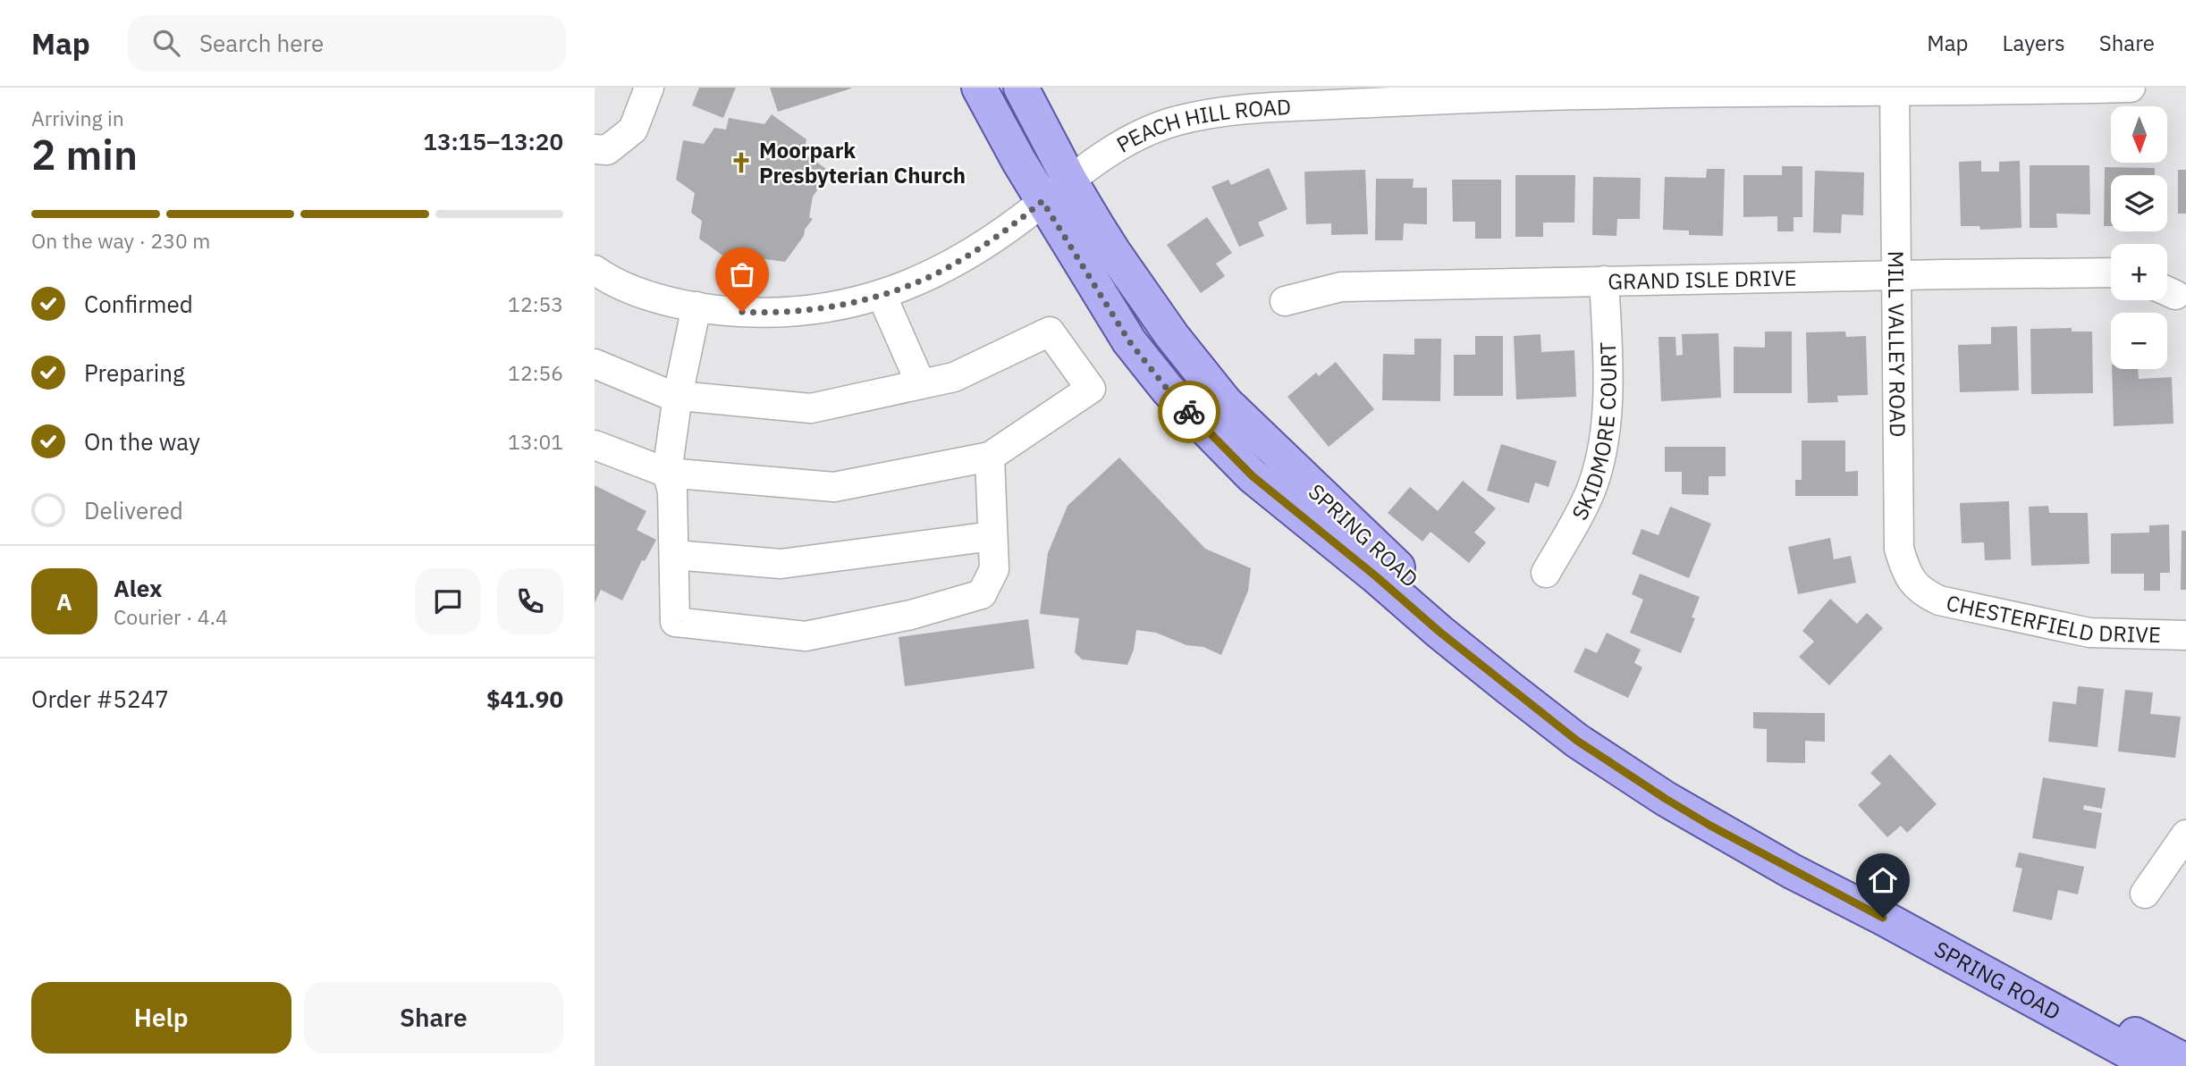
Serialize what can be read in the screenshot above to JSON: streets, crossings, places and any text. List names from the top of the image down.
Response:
{
  "streets": {
    "main road": ["SPRING ROAD"],
    "street": [
      "PEACH HILL ROAD",
      "GRAND ISLE DRIVE",
      "MILL VALLEY ROAD",
      "SKIDMORE COURT",
      "CHESTERFIELD DRIVE"
    ]
  },
  "crossings": [
    ["PEACH HILL ROAD", "MILL VALLEY ROAD"],
    ["PEACH HILL ROAD", "SPRING ROAD"],
    ["GRAND ISLE DRIVE", "MILL VALLEY ROAD"],
    ["GRAND ISLE DRIVE", "SKIDMORE COURT"],
    ["MILL VALLEY ROAD", "CHESTERFIELD DRIVE"]
  ],
  "places": {
    "church": ["Moorpark Presbyterian Church"]
  },
  "north": "bottom",
  "page": {
    "header": "Map",
    "search": "Search here",
    "nav": ["Map", "Layers", "Share"],
    "heading": ["2 min", "Arriving in", "13:15–13:20"],
    "panel": [
      "Alex",
      "Courier · 4.4",
      "Order #5247",
      "$41.90"
    ],
    "map_buttons": ["+", "−"],
    "bar": "On the way · 230 m",
    "list": [
      ["Confirmed", "12:53"],
      ["Preparing", "12:56"],
      ["On the way", "13:01"],
      "Delivered"
    ],
    "round": "A",
    "buttons": ["Help", "Share"]
  }
}
